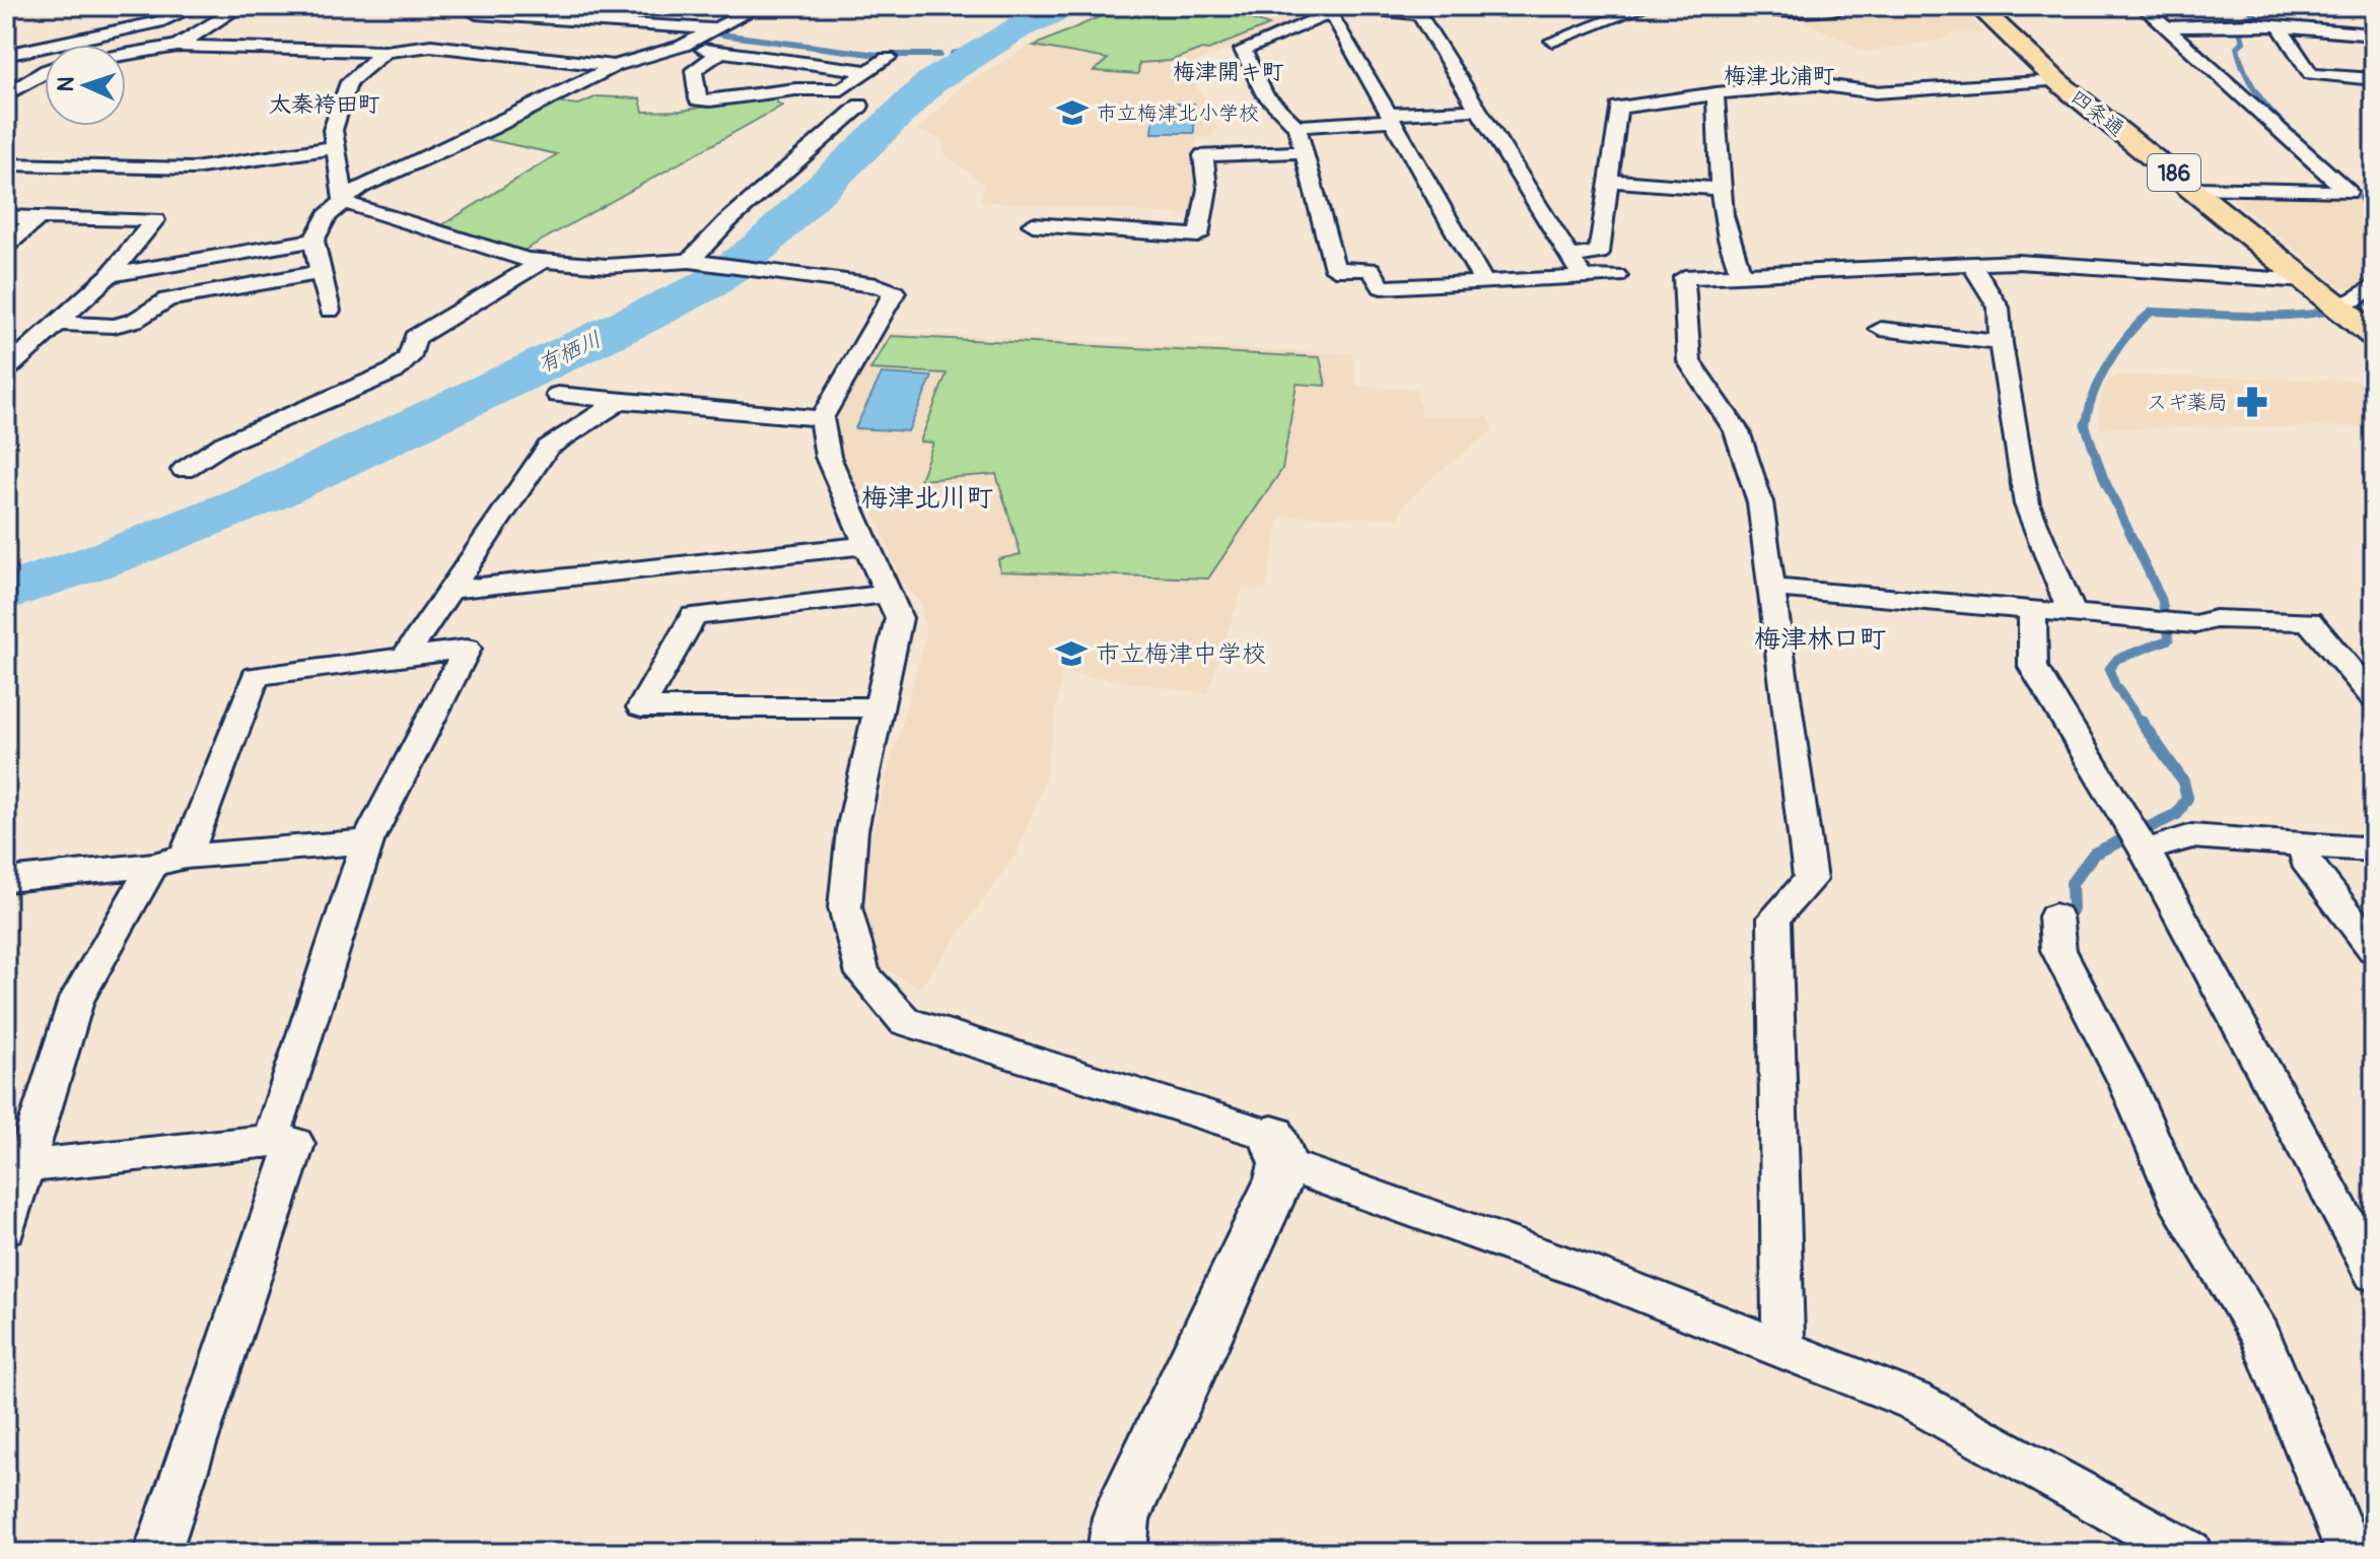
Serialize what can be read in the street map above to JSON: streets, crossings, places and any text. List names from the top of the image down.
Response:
{
  "streets": {
    "main road": ["四条通", "186"]
  },
  "districts": [
    "梅津開キ町",
    "梅津北浦町",
    "太秦袴田町",
    "梅津北川町",
    "梅津林口町"
  ],
  "water": ["有栖川"],
  "places": {
    "school or university": ["市立梅津北小学校", "市立梅津中学校"],
    "pharmacy": ["スギ薬局"]
  },
  "north": "left"
}
